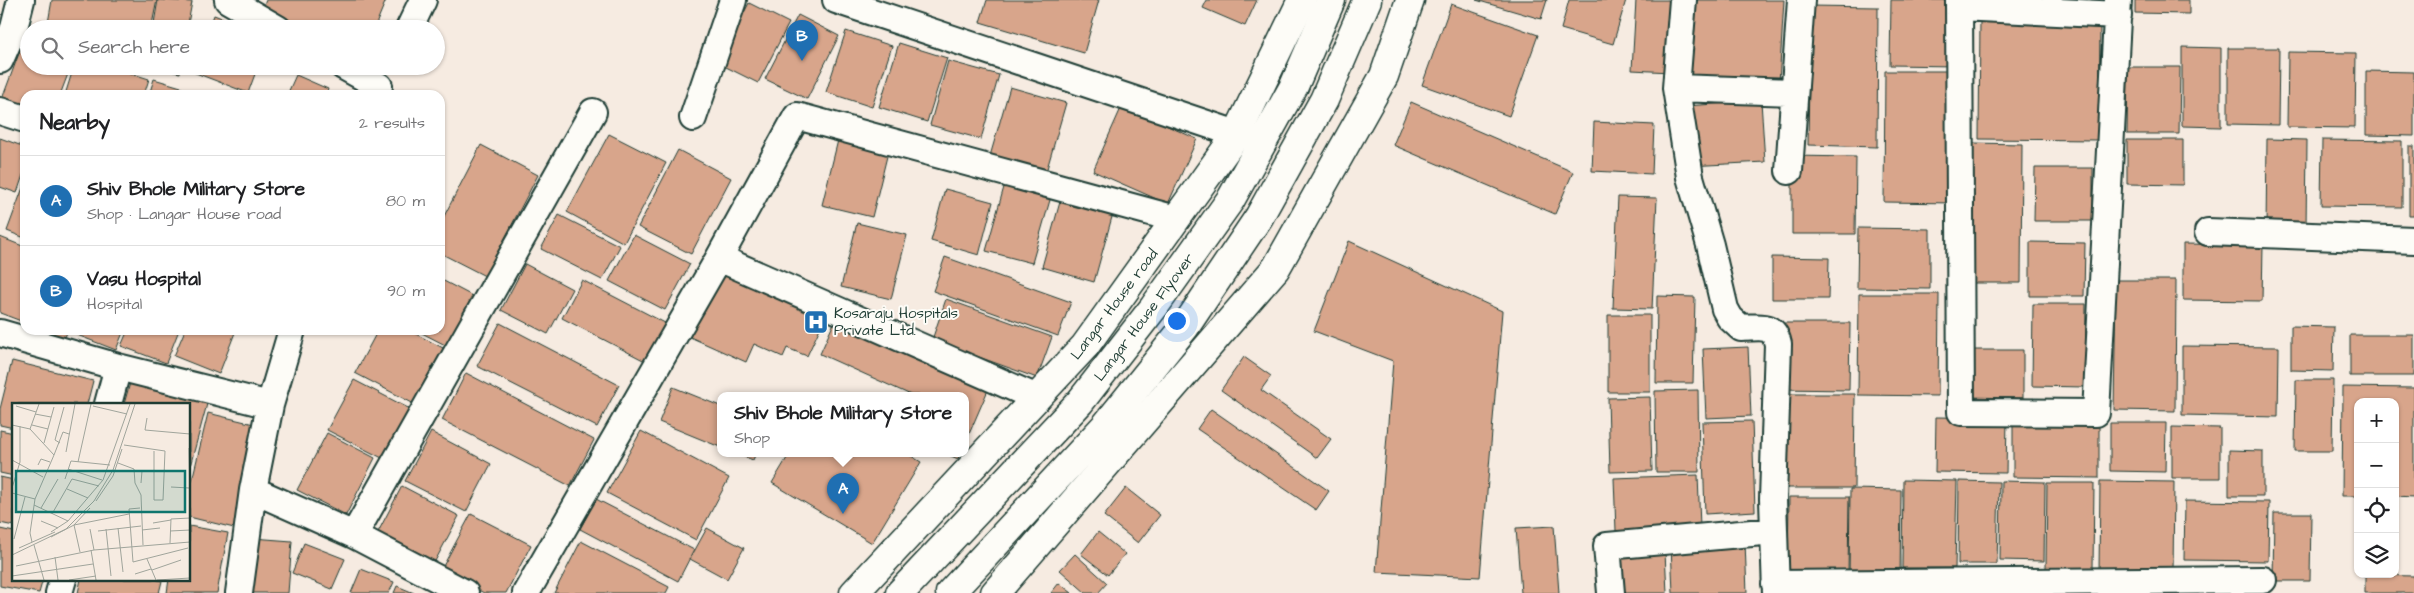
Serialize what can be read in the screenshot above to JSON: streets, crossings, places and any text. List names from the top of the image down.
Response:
{
  "streets": {
    "main road": ["Langar House road", "Langar House Flyover"]
  },
  "places": {
    "hospital": ["Kosaraju Hospitals Private Ltd."]
  },
  "page": {
    "pins": ["B", "A"],
    "search": "Search here",
    "heading": ["Nearby", "2 results"],
    "list": [
      {
        "mark": "A",
        "name": "Shiv Bhole Military Store",
        "note": "Shop · Langar House road",
        "value": "80 m"
      },
      {
        "mark": "B",
        "name": "Vasu Hospital",
        "note": "Hospital",
        "value": "90 m"
      }
    ],
    "popup": ["Shiv Bhole Military Store", "Shop"],
    "map_buttons": ["+", "−"]
  }
}
